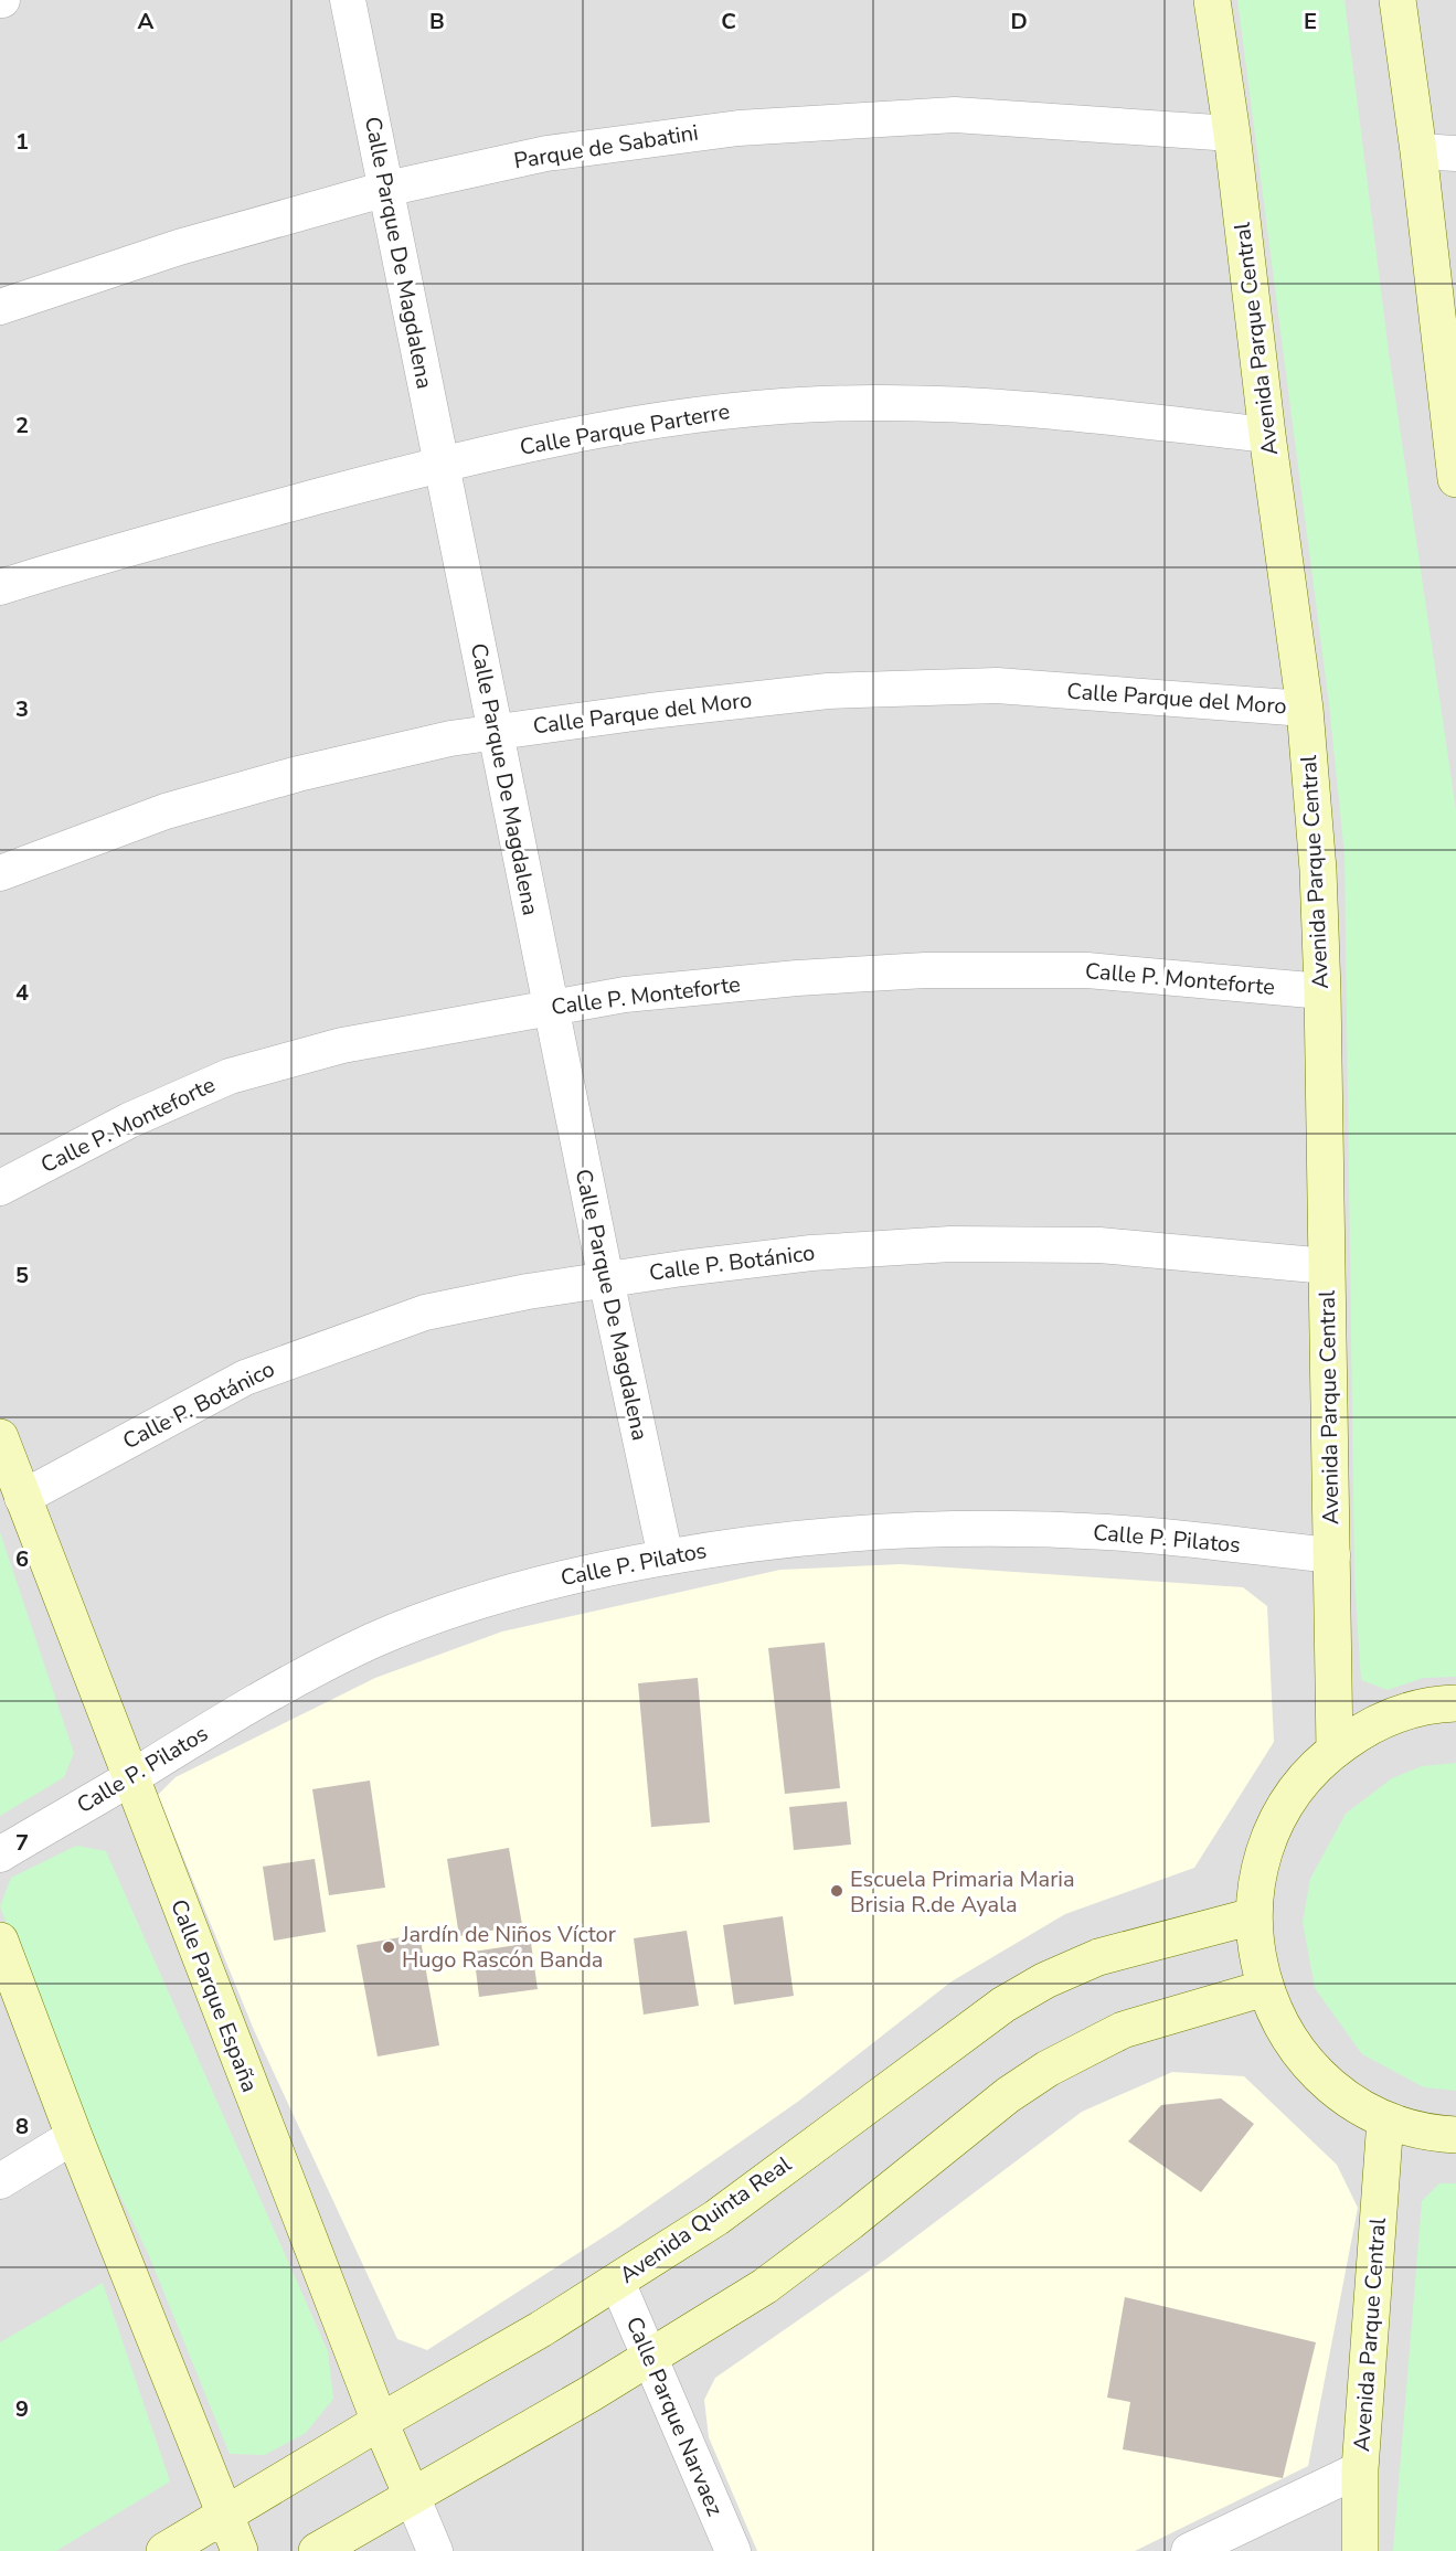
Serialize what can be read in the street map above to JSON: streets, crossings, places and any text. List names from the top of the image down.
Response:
{
  "streets": {
    "street": [
      "Parque de Sabatini",
      "Calle Parque De Magdalena",
      "Avenida Parque Central",
      "Calle Parque Parterre",
      "Calle Parque del Moro",
      "Calle P. Monteforte",
      "Calle P. Botánico",
      "Calle P. Pilatos",
      "Calle Parque España",
      "Avenida Quinta Real",
      "Calle Parque Narvaez"
    ]
  },
  "crossings": [
    ["Parque de Sabatini", "Calle Parque De Magdalena"],
    ["Parque de Sabatini", "Avenida Parque Central"],
    ["Calle Parque De Magdalena", "Calle Parque Parterre"],
    ["Calle Parque De Magdalena", "Calle Parque del Moro"],
    ["Calle Parque De Magdalena", "Calle P. Monteforte"],
    ["Calle Parque De Magdalena", "Calle P. Botánico"],
    ["Calle Parque De Magdalena", "Calle P. Pilatos"],
    ["Avenida Parque Central", "Calle Parque Parterre"],
    ["Avenida Parque Central", "Calle Parque del Moro"],
    ["Avenida Parque Central", "Calle P. Monteforte"],
    ["Avenida Parque Central", "Calle P. Botánico"],
    ["Avenida Parque Central", "Calle P. Pilatos"],
    ["Calle P. Botánico", "Calle Parque España"],
    ["Calle P. Pilatos", "Calle Parque España"],
    ["Calle Parque España", "Avenida Quinta Real"],
    ["Avenida Quinta Real", "Calle Parque Narvaez"]
  ],
  "places": ["Escuela Primaria Maria Brisia R.de Ayala", "Jardín de Niños Víctor Hugo Rascón Banda"],
  "grid": {
    "columns": [
      "A",
      "B",
      "C",
      "D",
      "E"
    ],
    "rows": [
      "1",
      "2",
      "3",
      "4",
      "5",
      "6",
      "7",
      "8",
      "9"
    ]
  }
}
